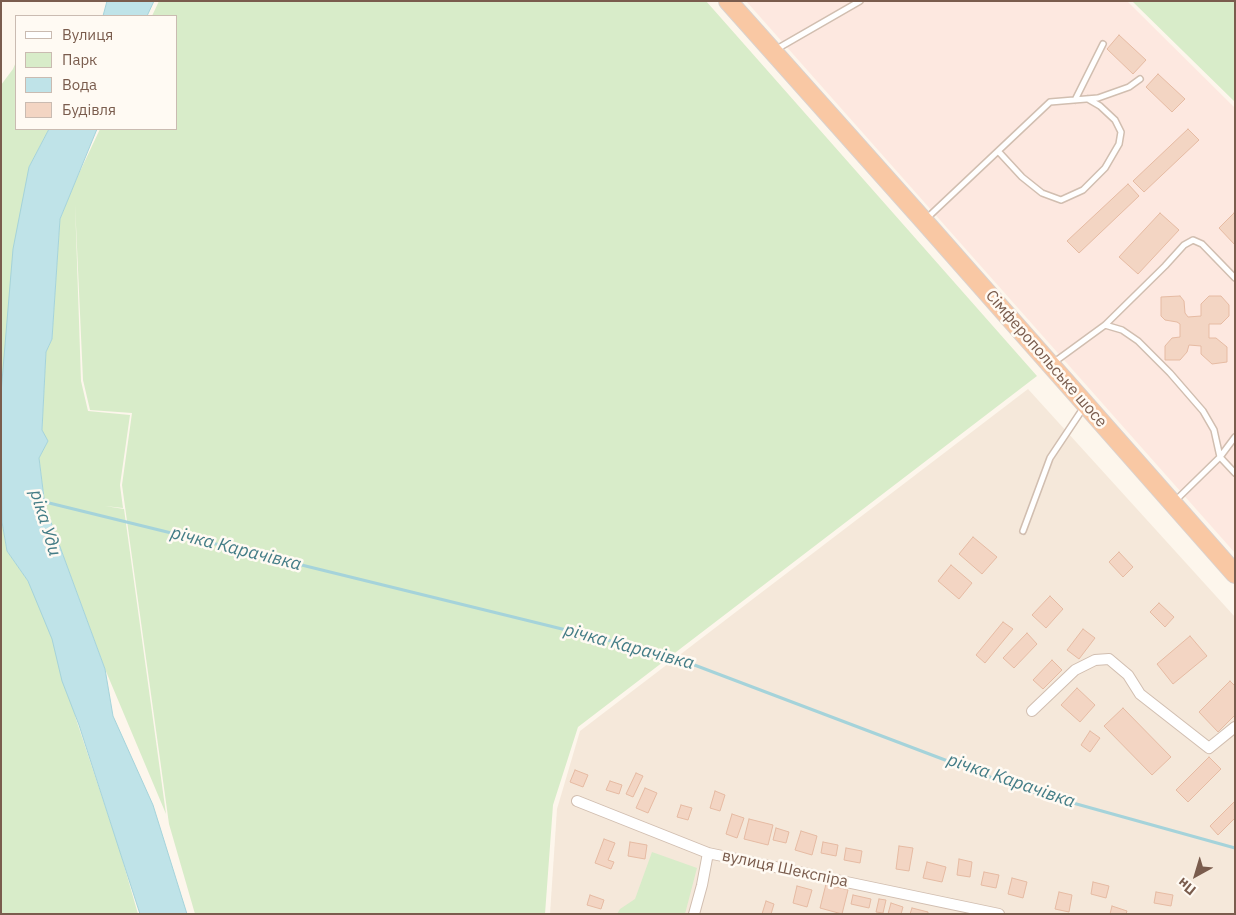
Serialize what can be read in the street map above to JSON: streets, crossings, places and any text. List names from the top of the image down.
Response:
{
  "streets": {
    "highway": ["Сімферопольське шосе"],
    "street": ["вулиця Шекспіра"]
  },
  "water": ["ріка Уди", "річка Карачівка"],
  "legend": [
    "Вулиця",
    "Парк",
    "Вода",
    "Будівля"
  ],
  "north": "bottom left"
}
